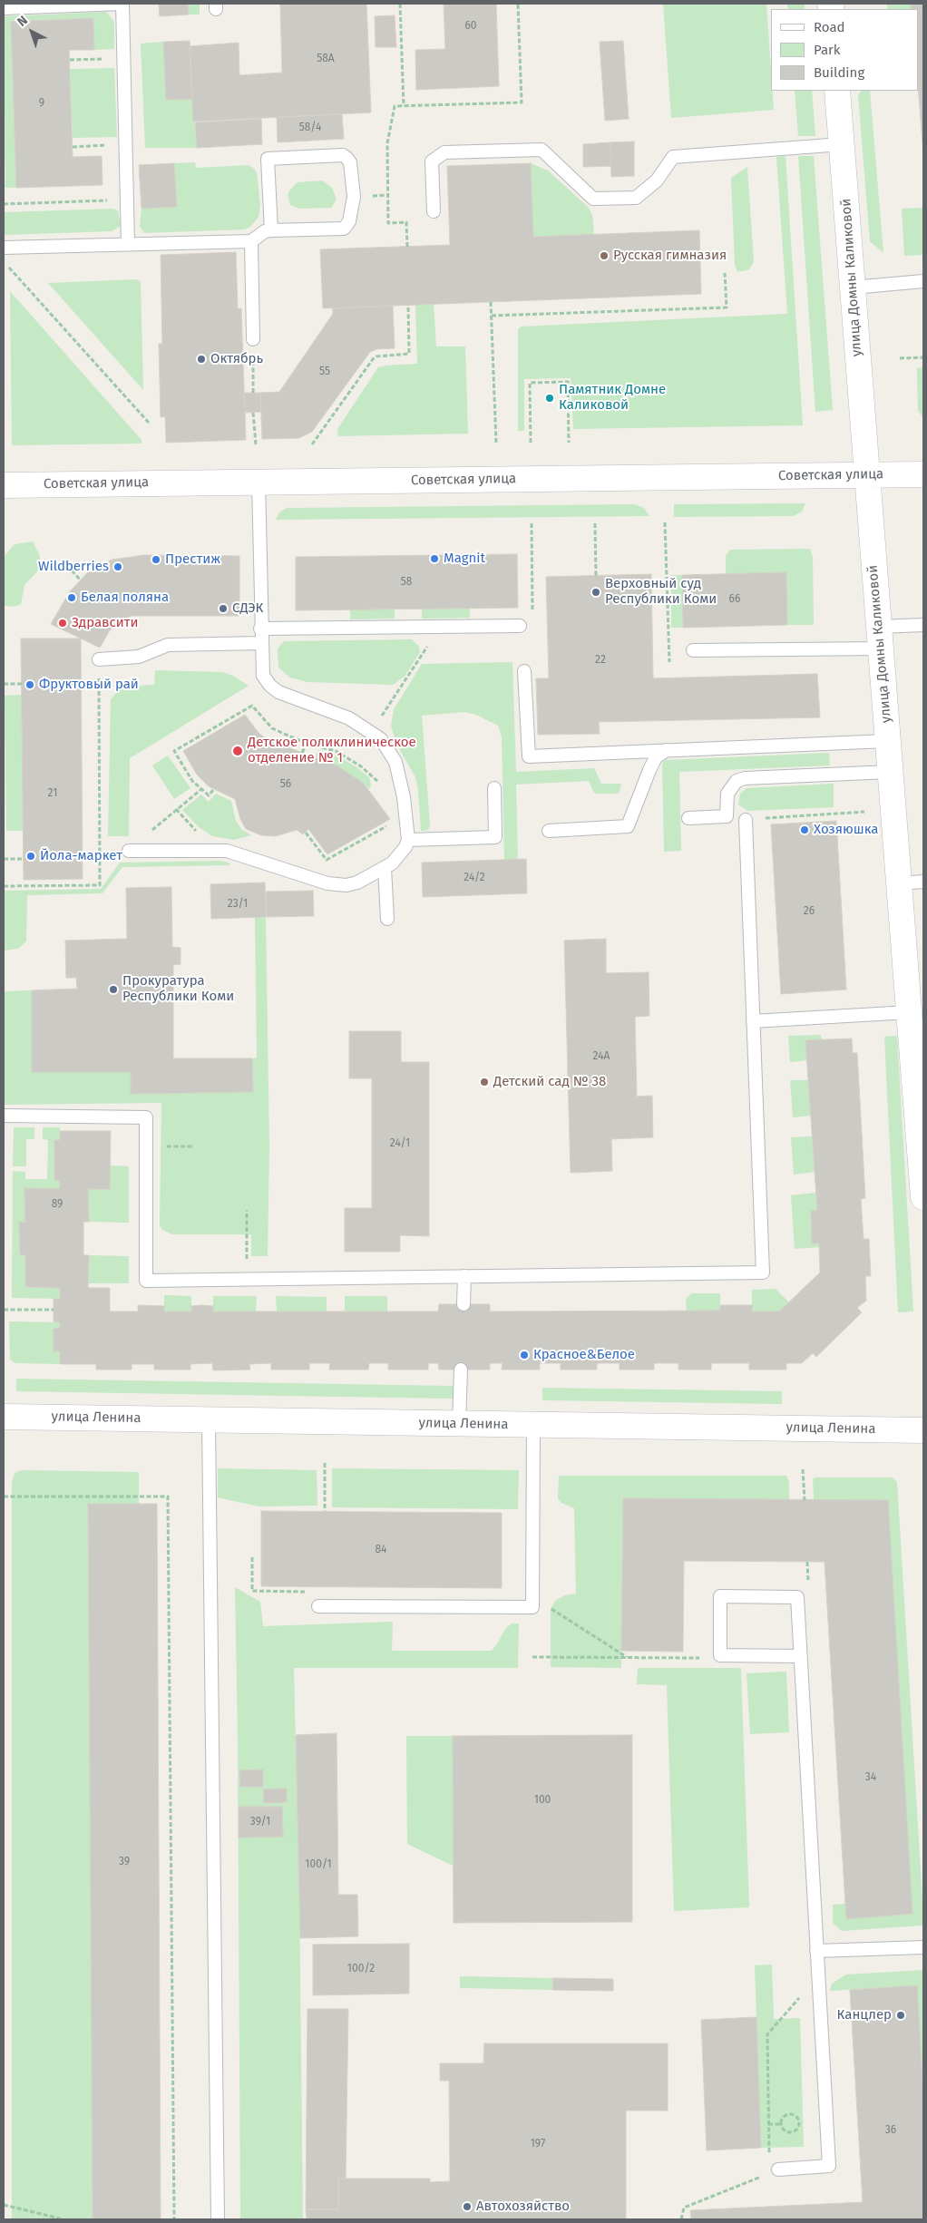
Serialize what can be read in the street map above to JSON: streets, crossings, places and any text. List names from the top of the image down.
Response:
{
  "streets": {
    "street": ["улица Домны Каликовой", "Советская улица", "улица Ленина"]
  },
  "crossings": [
    ["улица Домны Каликовой", "Советская улица"]
  ],
  "places": [
    "Русская гимназия",
    "Октябрь",
    "Памятник Домне Каликовой",
    "Magnit",
    "Престиж",
    "Wildberries",
    "Верховный суд Республики Коми",
    "Белая поляна",
    "СДЭК",
    "Здравсити",
    "Фруктовый рай",
    "Детское поликлиническое отделение № 1",
    "Хозяюшка",
    "Йола-маркет",
    "Прокуратура Республики Коми",
    "Детский сад № 38",
    "Красное&Белое",
    "Канцлер",
    "Автохозяйство"
  ],
  "house_numbers": [
    "60",
    "58А",
    "9",
    "58/4",
    "55",
    "58",
    "66",
    "22",
    "56",
    "21",
    "24/2",
    "23/1",
    "26",
    "24А",
    "24/1",
    "89",
    "84",
    "34",
    "100",
    "39/1",
    "39",
    "100/1",
    "100/2",
    "36",
    "197"
  ],
  "legend": ["Road", "Park", "Building"],
  "north": "top left"
}
